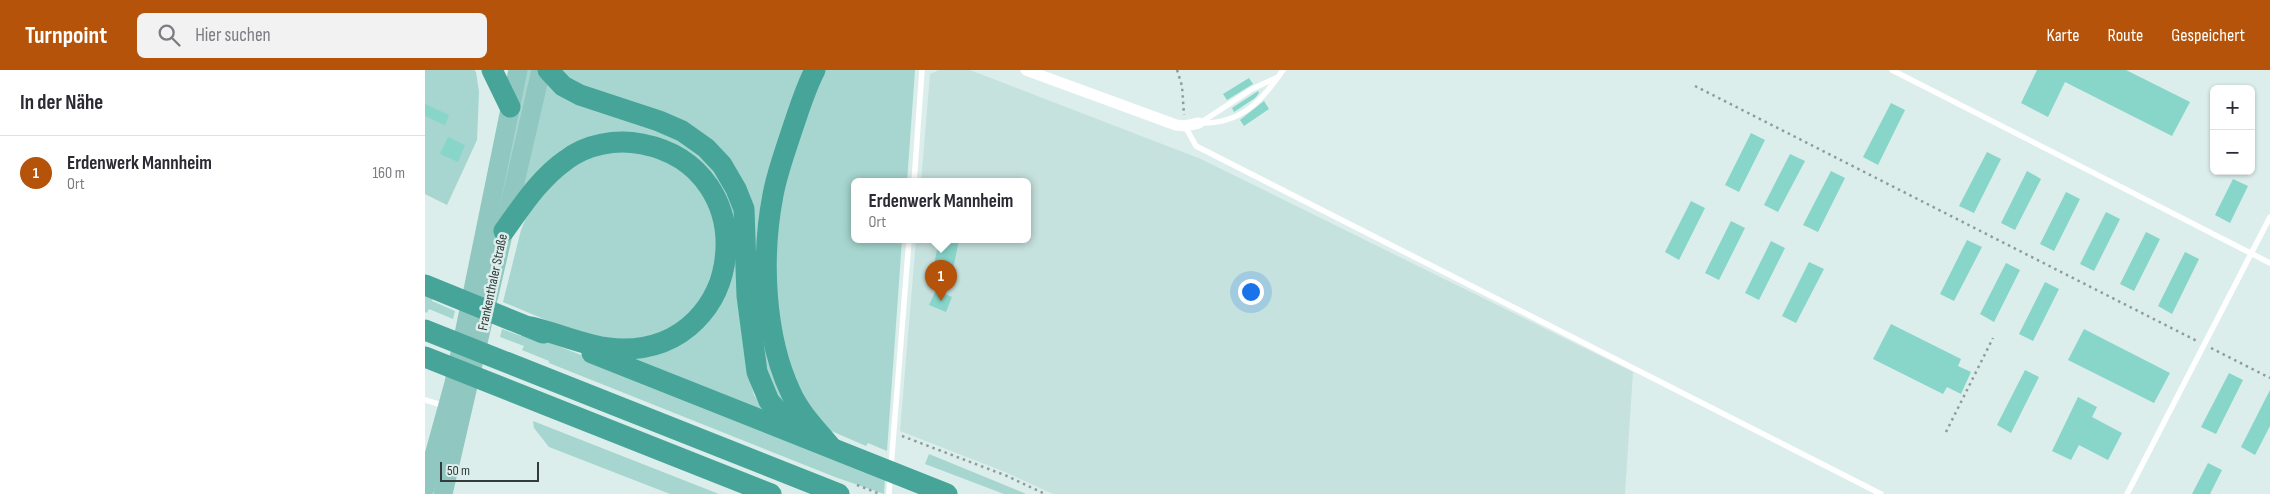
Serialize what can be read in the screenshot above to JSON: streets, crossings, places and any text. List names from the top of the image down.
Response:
{
  "streets": {
    "main road": ["Frankenthaler Straße"]
  },
  "scale_bar": "50 m",
  "page": {
    "header": "Turnpoint",
    "search": "Hier suchen",
    "nav": ["Karte", "Route", "Gespeichert"],
    "heading": "In der Nähe",
    "map_buttons": ["+", "−"],
    "list": [
      {
        "mark": "1",
        "name": "Erdenwerk Mannheim",
        "note": "Ort",
        "value": "160 m"
      }
    ],
    "popup": ["Erdenwerk Mannheim", "Ort"],
    "pins": "1",
    "scale": "50 m"
  }
}
